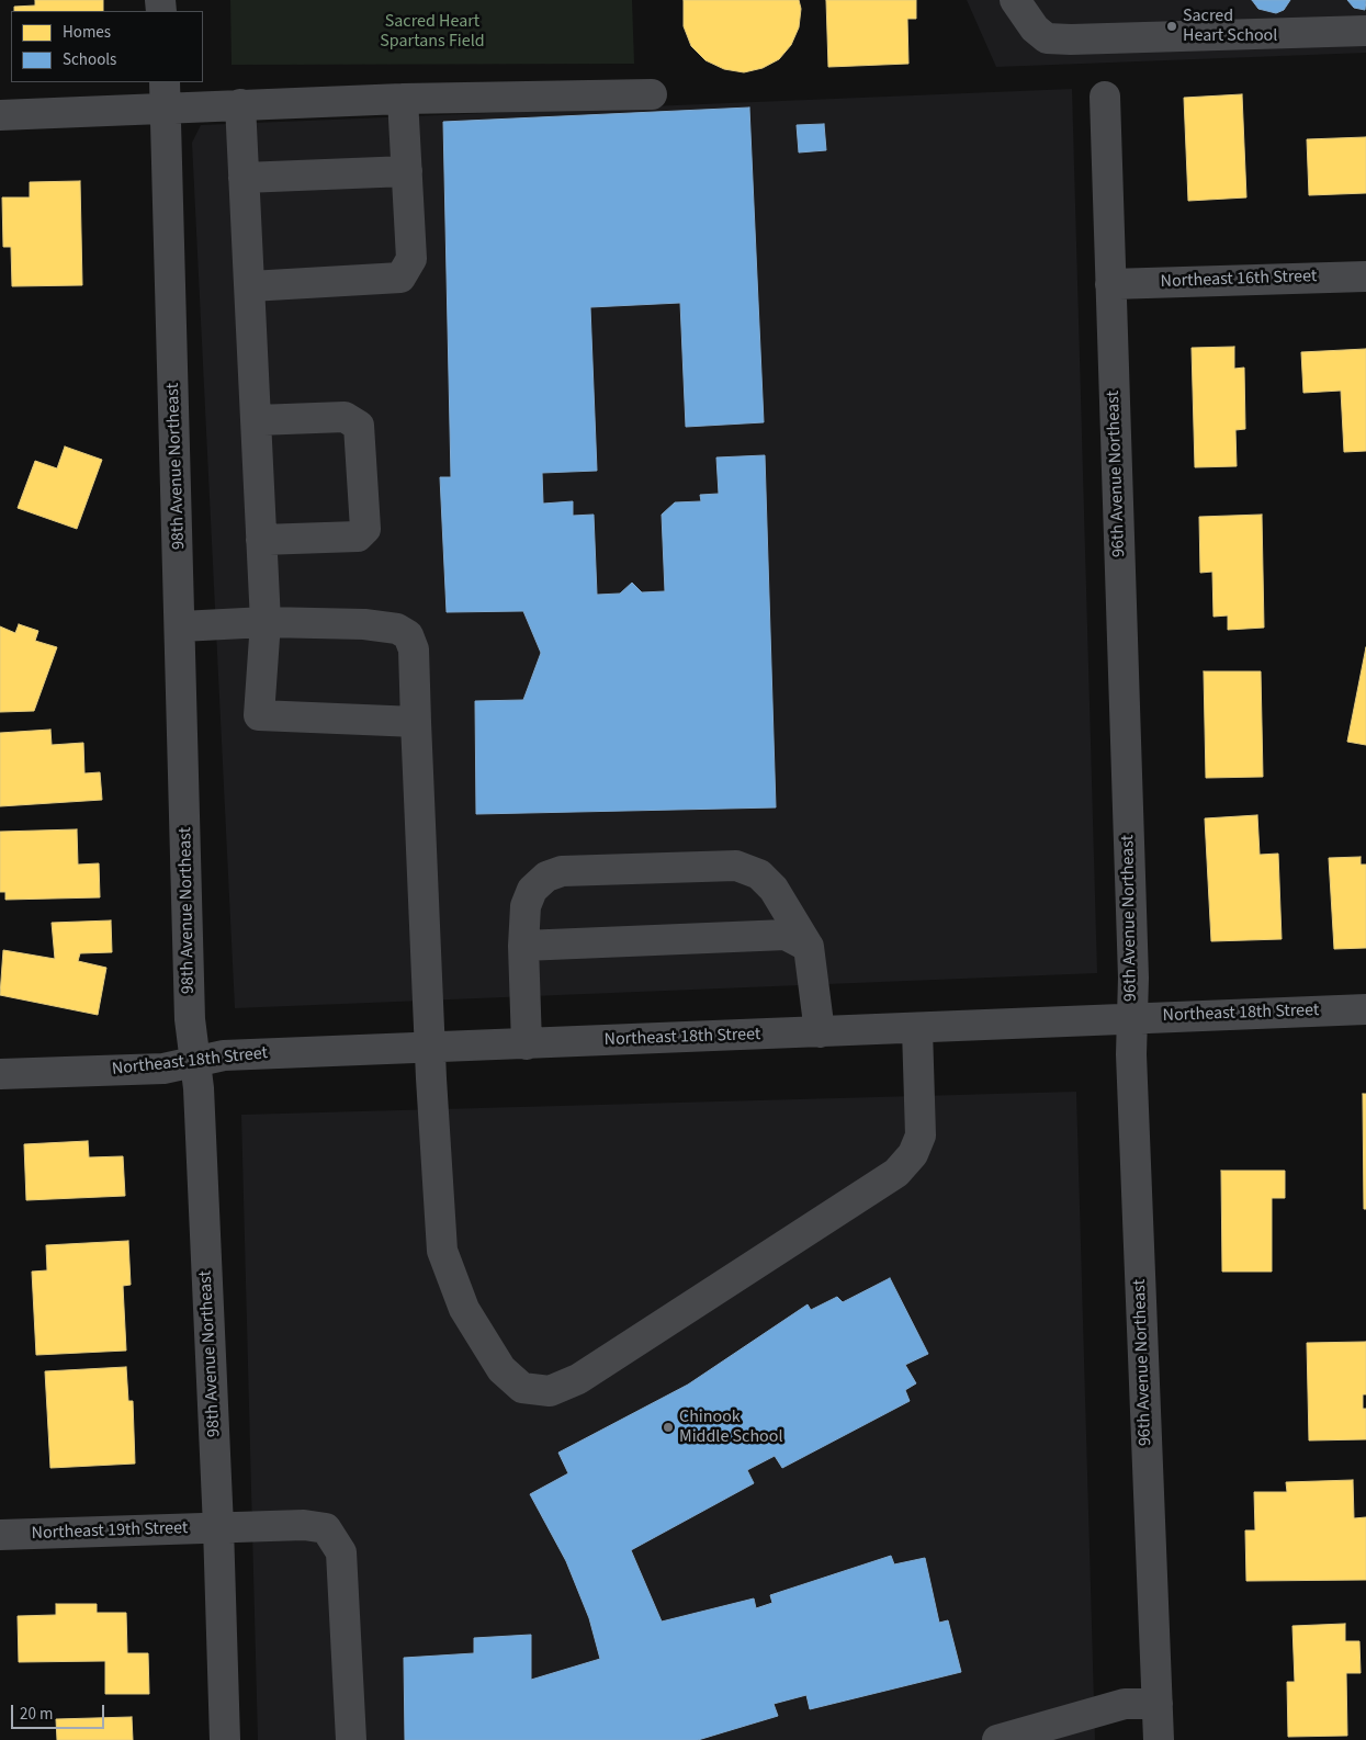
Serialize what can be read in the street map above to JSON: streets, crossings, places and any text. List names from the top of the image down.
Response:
{
  "streets": {
    "street": [
      "Northeast 16th Street",
      "98th Avenue Northeast",
      "96th Avenue Northeast",
      "Northeast 18th Street",
      "Northeast 19th Street"
    ]
  },
  "crossings": [
    ["Northeast 16th Street", "96th Avenue Northeast"],
    ["98th Avenue Northeast", "Northeast 18th Street"],
    ["98th Avenue Northeast", "Northeast 19th Street"],
    ["96th Avenue Northeast", "Northeast 18th Street"]
  ],
  "parks": ["Sacred Heart Spartans Field"],
  "places": ["Sacred Heart School", "Chinook Middle School"],
  "legend": ["Homes", "Schools"],
  "scale_bar": "20 m"
}
